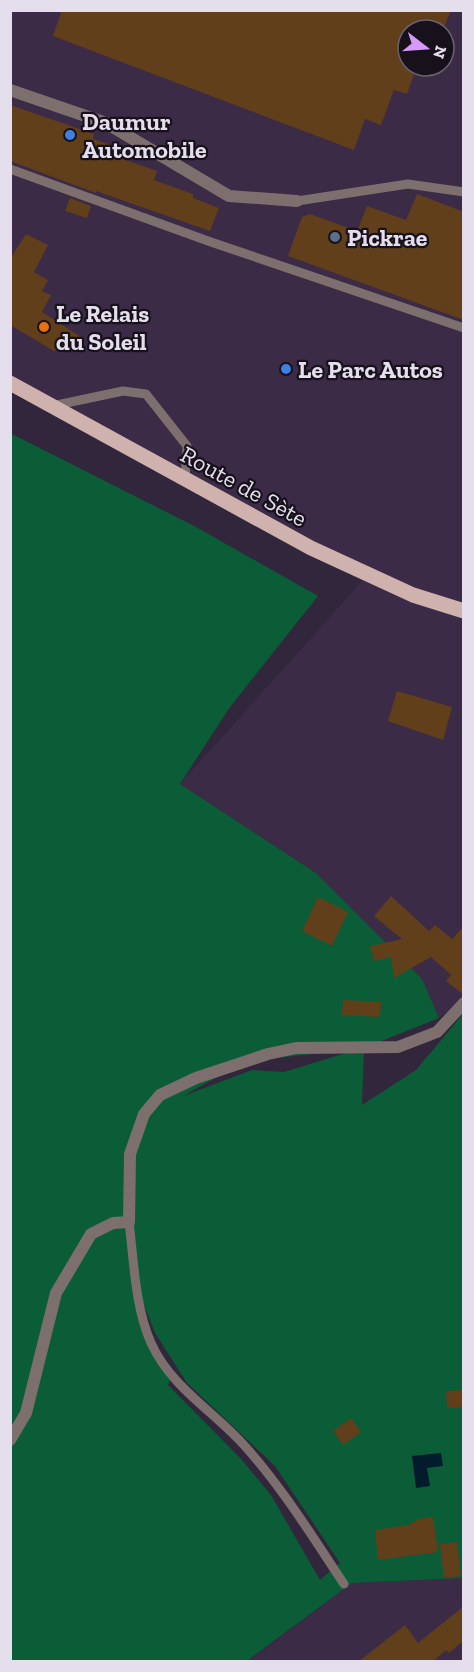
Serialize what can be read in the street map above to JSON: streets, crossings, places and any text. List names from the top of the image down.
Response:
{
  "streets": {
    "main road": ["Route de Sète"]
  },
  "places": [
    "Daumur Automobile",
    "Pickrae",
    "Le Relais du Soleil",
    "Le Parc Autos"
  ],
  "north": "right"
}
